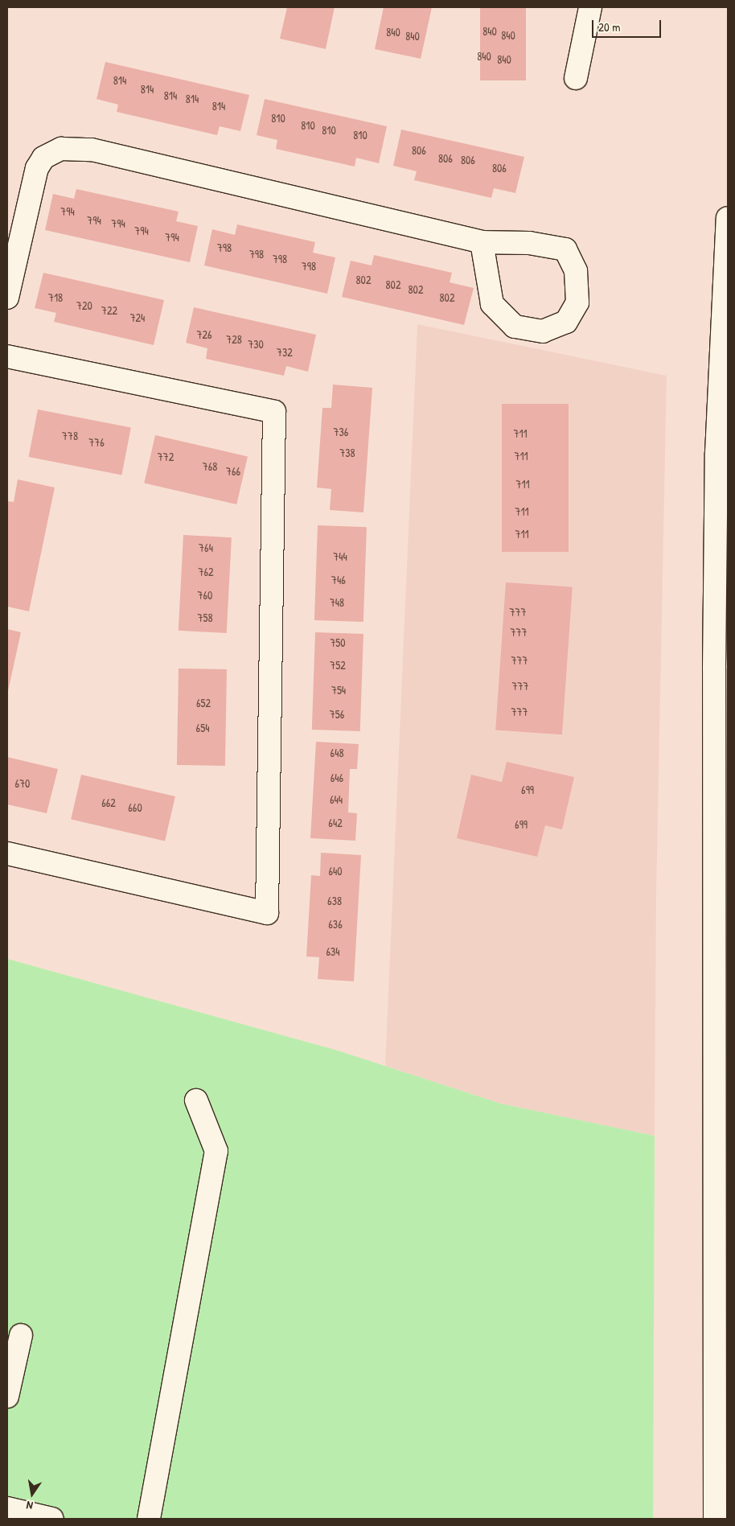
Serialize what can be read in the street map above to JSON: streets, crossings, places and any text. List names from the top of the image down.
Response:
{
  "house_numbers": [
    "840",
    "840",
    "840",
    "840",
    "840",
    "840",
    "814",
    "814",
    "814",
    "814",
    "814",
    "810",
    "810",
    "810",
    "810",
    "806",
    "806",
    "806",
    "806",
    "794",
    "794",
    "794",
    "794",
    "794",
    "798",
    "798",
    "798",
    "798",
    "802",
    "802",
    "802",
    "718",
    "802",
    "720",
    "722",
    "724",
    "726",
    "728",
    "730",
    "732",
    "736",
    "711",
    "778",
    "776",
    "738",
    "711",
    "772",
    "768",
    "766",
    "711",
    "711",
    "711",
    "764",
    "744",
    "762",
    "746",
    "760",
    "748",
    "777",
    "758",
    "777",
    "750",
    "777",
    "752",
    "777",
    "754",
    "652",
    "777",
    "756",
    "654",
    "648",
    "646",
    "670",
    "699",
    "644",
    "662",
    "660",
    "642",
    "699",
    "640",
    "638",
    "636",
    "634"
  ],
  "scale_bar": "20 m",
  "north": "bottom"
}
